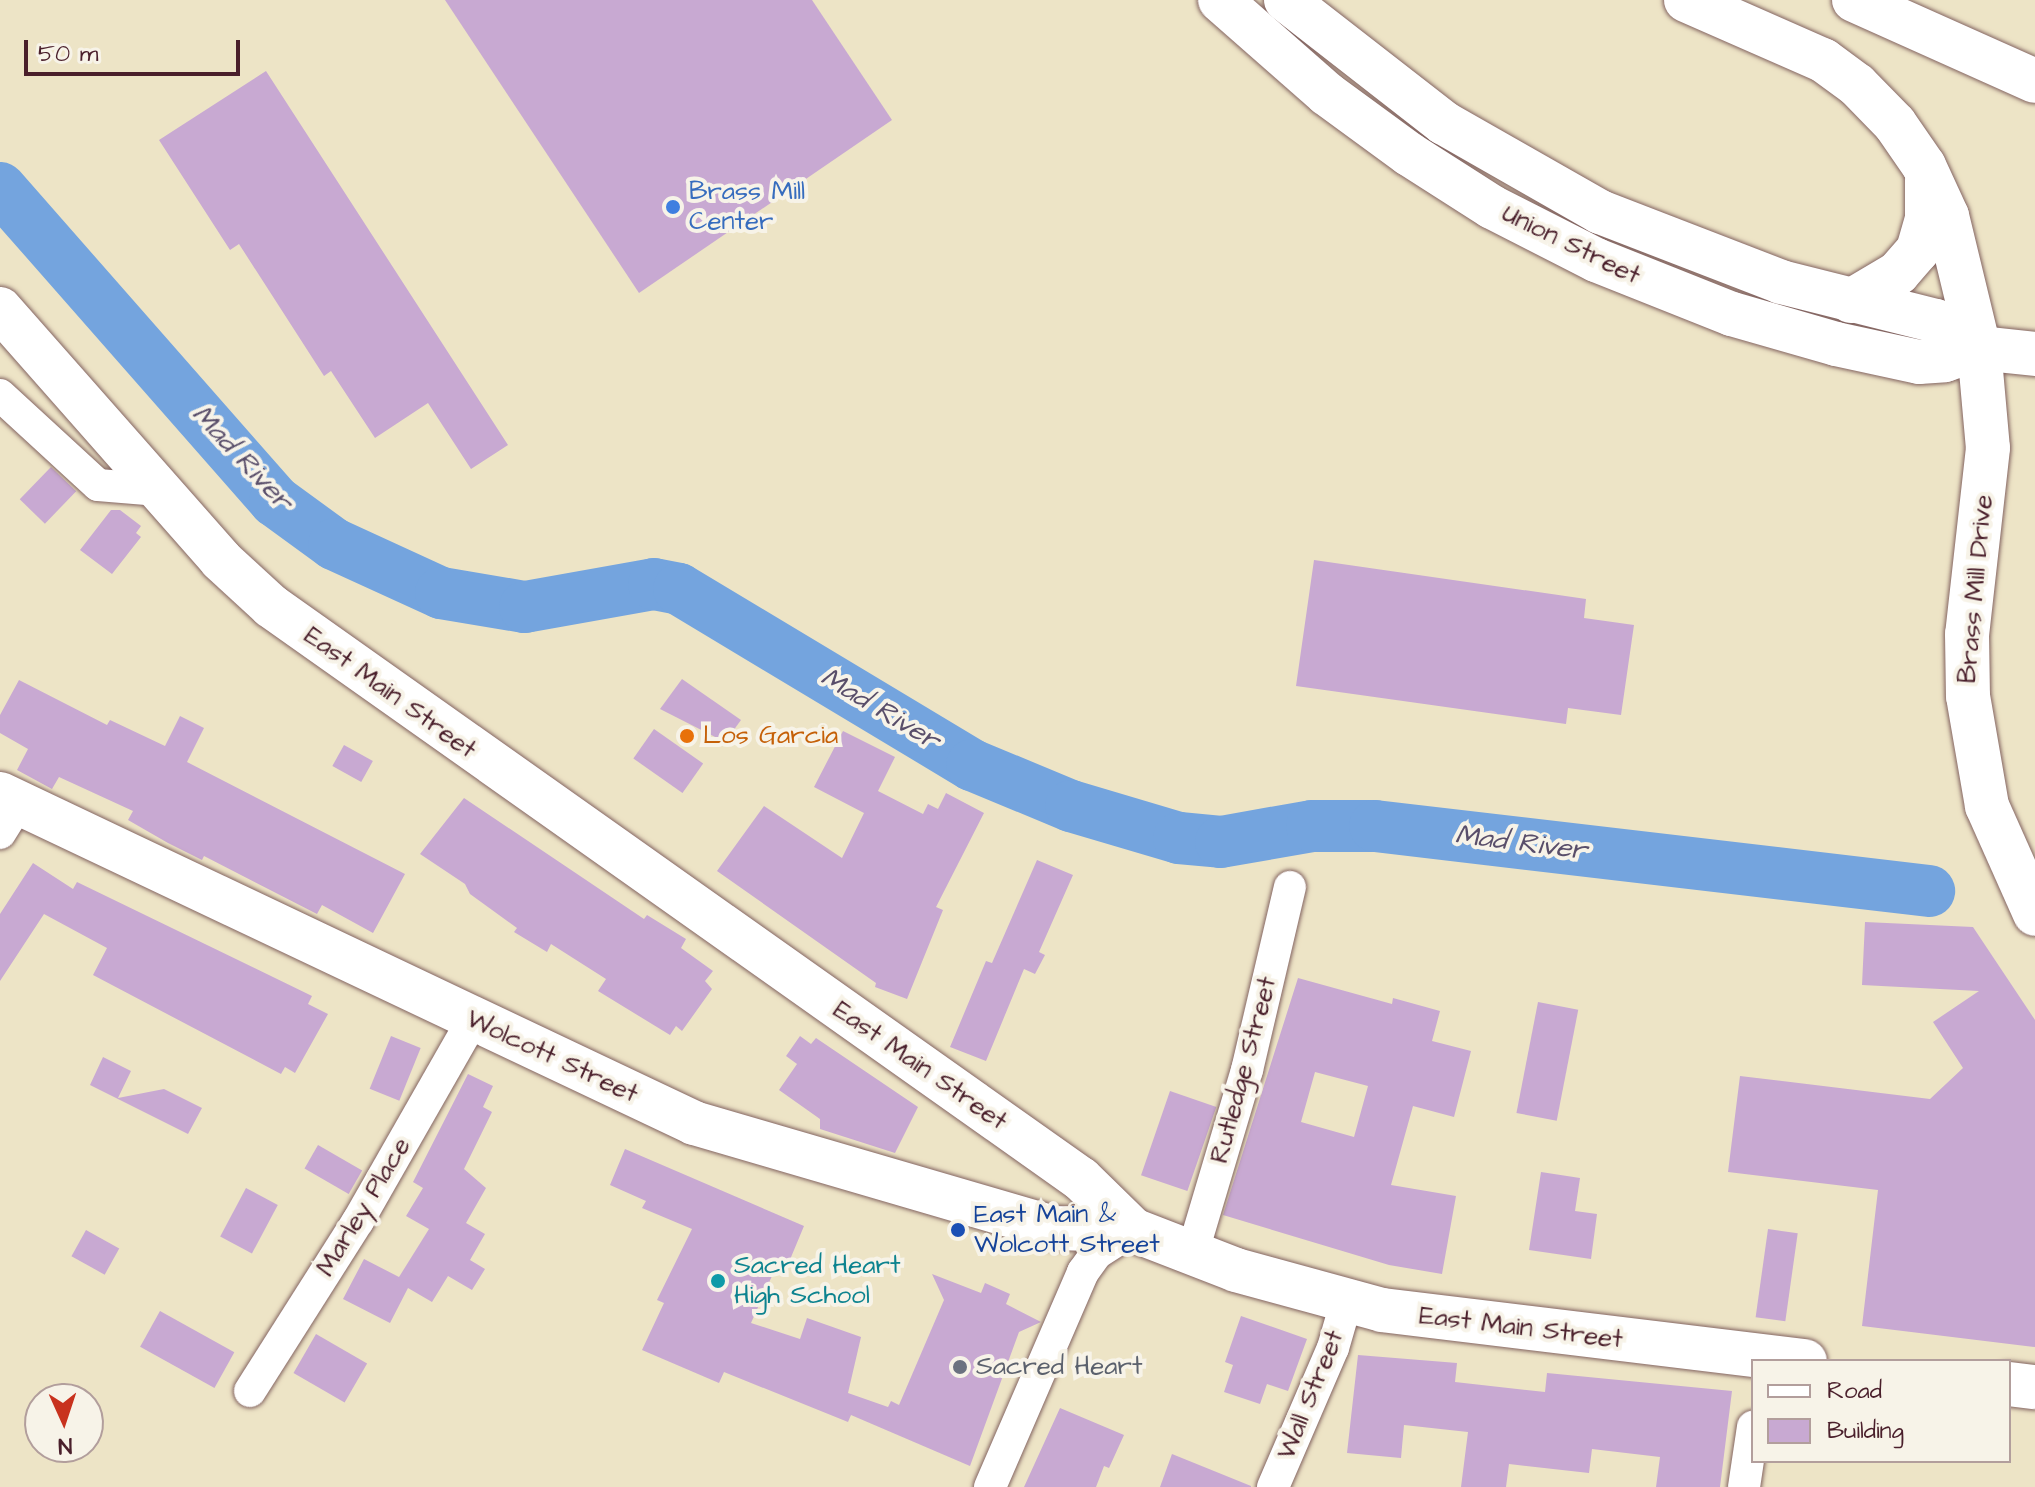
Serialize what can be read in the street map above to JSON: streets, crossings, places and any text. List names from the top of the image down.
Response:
{
  "streets": {
    "main road": [
      "Union Street",
      "Brass Mill Drive",
      "East Main Street",
      "Wolcott Street"
    ],
    "street": ["Rutledge Street", "Marley Place", "Wall Street"]
  },
  "crossings": [
    ["Union Street", "Brass Mill Drive"],
    ["East Main Street", "Wolcott Street"],
    ["East Main Street", "Rutledge Street"],
    ["East Main Street", "Wall Street"],
    ["Wolcott Street", "Marley Place"]
  ],
  "water": ["Mad River"],
  "places": [
    "Brass Mill Center",
    "Los Garcia",
    "East Main & Wolcott Street",
    "Sacred Heart High School",
    "Sacred Heart"
  ],
  "legend": ["Road", "Building"],
  "scale_bar": "50 m",
  "north": "bottom"
}
